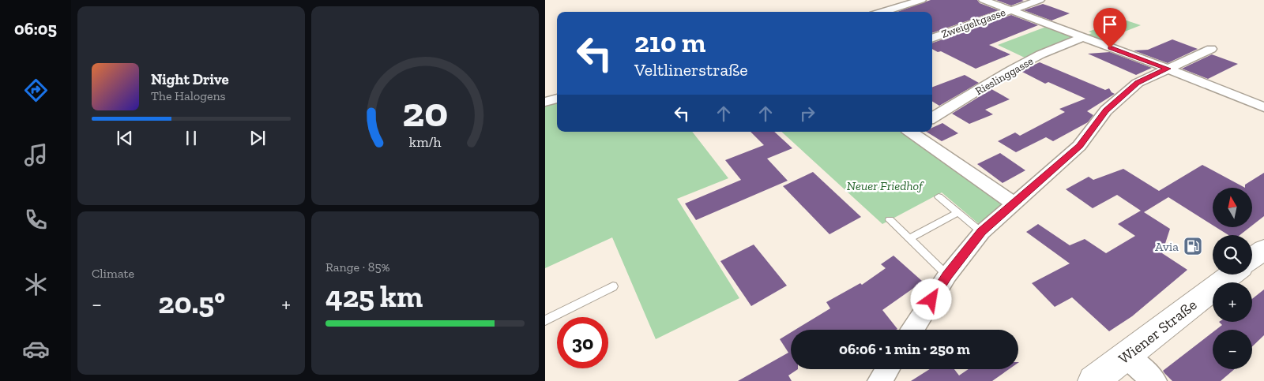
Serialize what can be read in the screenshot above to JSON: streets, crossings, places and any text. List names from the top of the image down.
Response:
{
  "streets": {
    "main road": ["Wiener Straße"],
    "street": ["Zweigeltgasse", "Rieslinggasse"]
  },
  "parks": ["Neuer Friedhof"],
  "places": {
    "fuel station": ["Avia"]
  },
  "north": "top",
  "page": {
    "tabs": "06:05",
    "turn": ["210 m", "Veltlinerstraße"],
    "song": ["Night Drive", "The Halogens"],
    "map_buttons": ["+", "−"],
    "tile": [
      "Climate",
      ["Range · 85%", "425 km"]
    ],
    "heat": ["−", "20.5°", "+"],
    "limit": "30",
    "trip": "06:06 · 1 min · 250 m",
    "gauge": ["20", "km/h"]
  }
}
